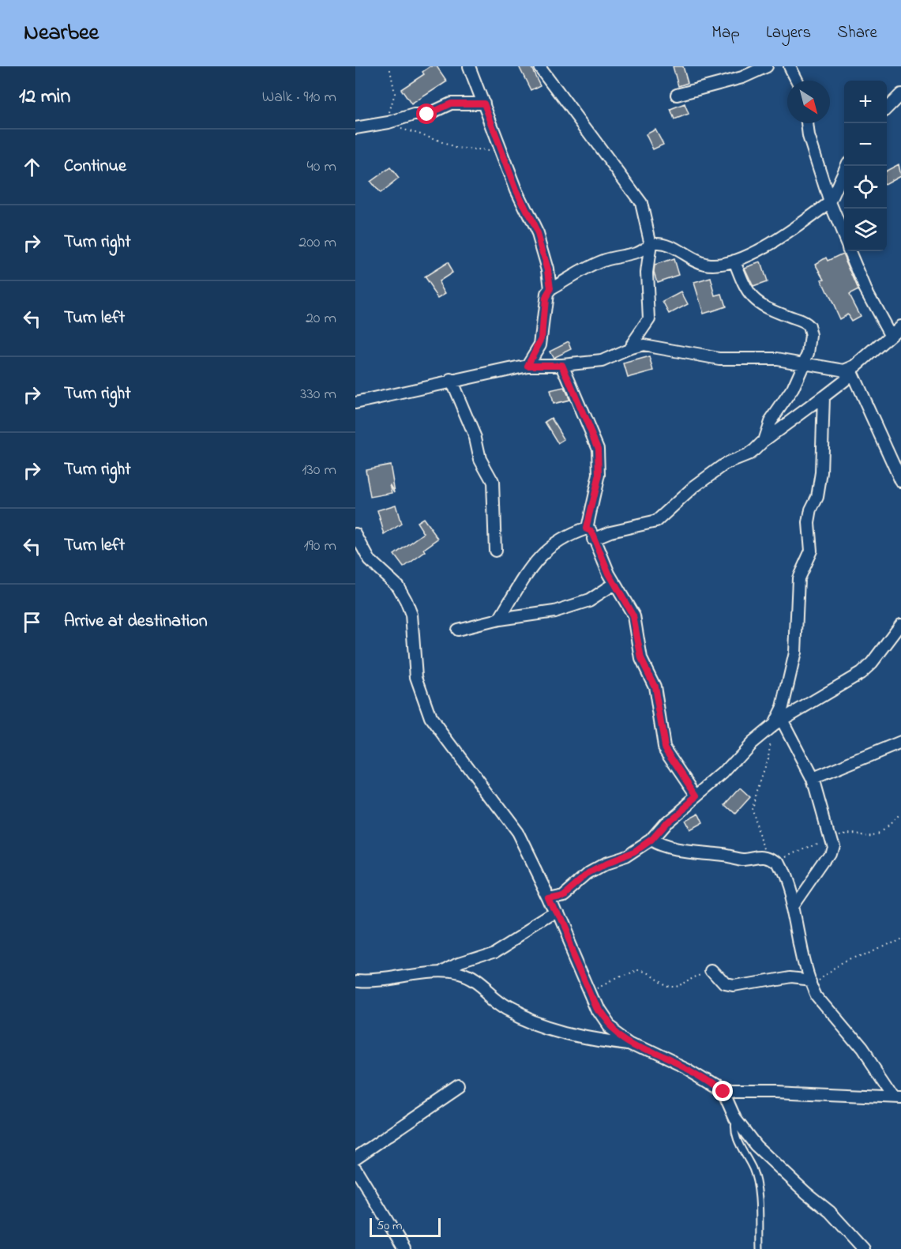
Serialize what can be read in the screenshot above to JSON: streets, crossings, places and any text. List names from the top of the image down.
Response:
{
  "scale_bar": "50 m",
  "north": "bottom right",
  "page": {
    "header": "Nearbee",
    "nav": ["Map", "Layers", "Share"],
    "heading": ["12 min", "Walk · 910 m"],
    "map_buttons": ["+", "−"],
    "list": [
      ["Continue", "40 m"],
      ["Turn right", "200 m"],
      ["Turn left", "20 m"],
      ["Turn right", "330 m"],
      ["Turn right", "130 m"],
      ["Turn left", "190 m"],
      "Arrive at destination"
    ],
    "scale": "50 m"
  }
}
